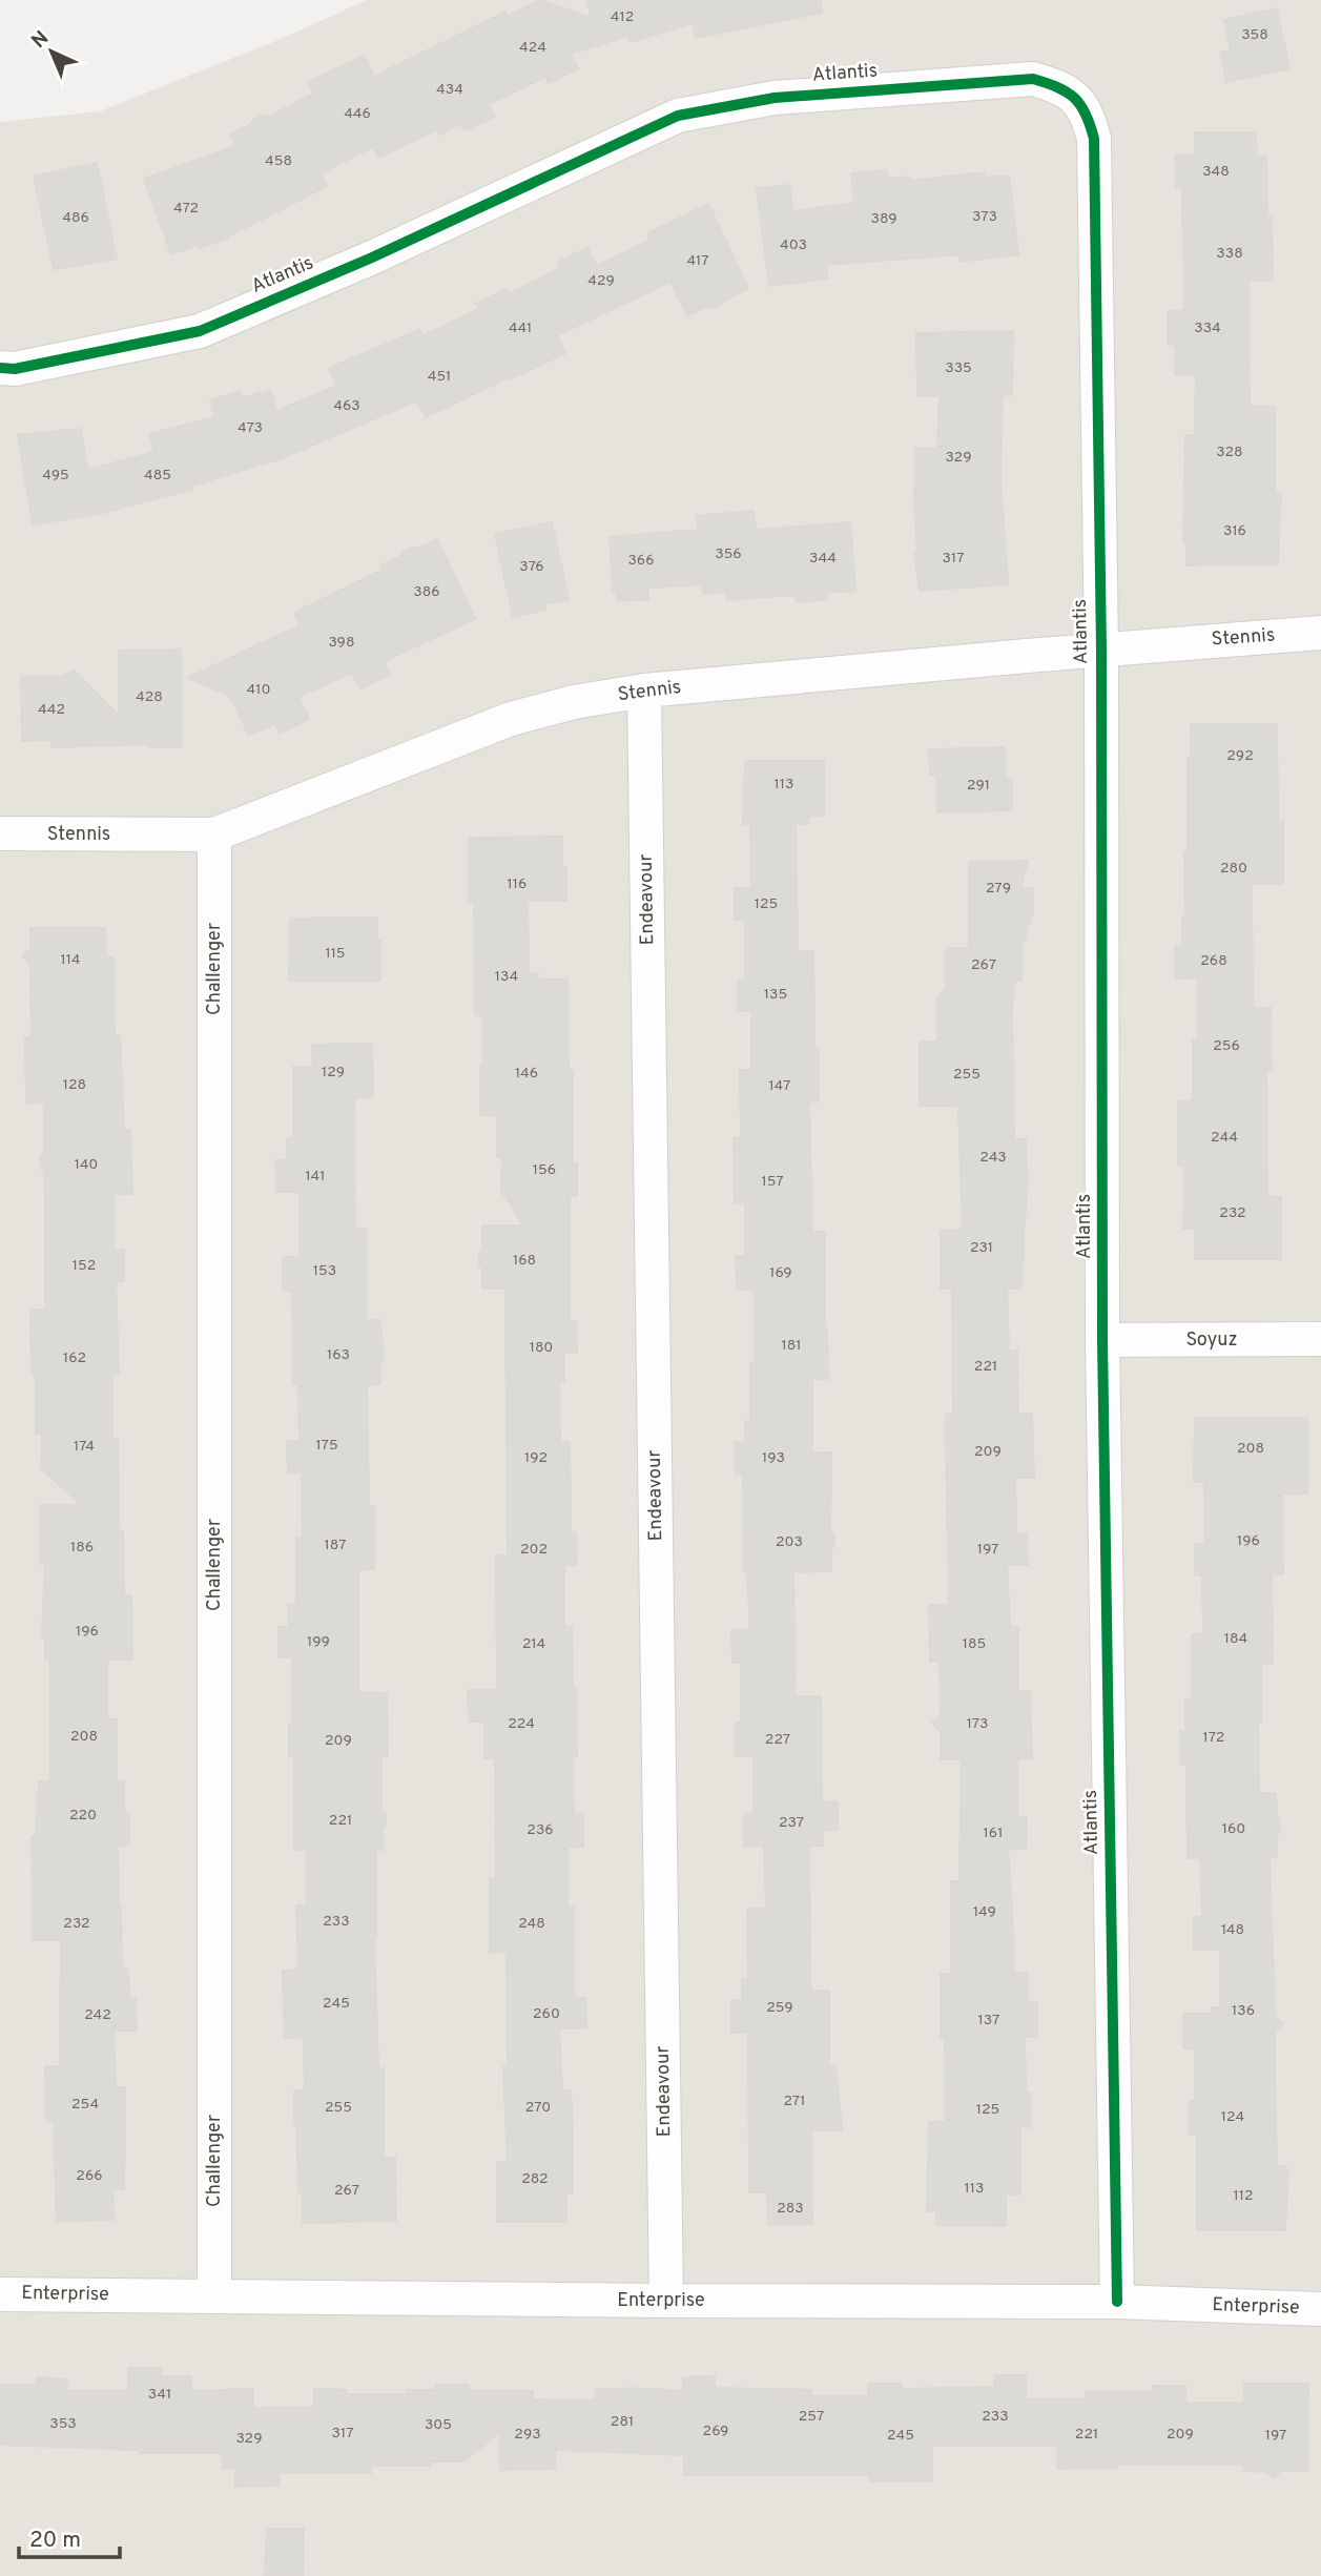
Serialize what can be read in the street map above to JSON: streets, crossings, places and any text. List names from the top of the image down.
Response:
{
  "streets": {
    "street": [
      "Atlantis",
      "Stennis",
      "Endeavour",
      "Challenger",
      "Soyuz",
      "Enterprise"
    ]
  },
  "crossings": [
    ["Atlantis", "Stennis"],
    ["Atlantis", "Soyuz"],
    ["Atlantis", "Enterprise"],
    ["Stennis", "Endeavour"],
    ["Stennis", "Challenger"],
    ["Endeavour", "Enterprise"],
    ["Challenger", "Enterprise"]
  ],
  "house_numbers": [
    "412",
    "358",
    "424",
    "434",
    "446",
    "458",
    "348",
    "472",
    "373",
    "486",
    "389",
    "403",
    "338",
    "417",
    "429",
    "441",
    "334",
    "335",
    "451",
    "463",
    "473",
    "328",
    "329",
    "495",
    "485",
    "316",
    "356",
    "344",
    "317",
    "366",
    "376",
    "386",
    "398",
    "410",
    "428",
    "442",
    "292",
    "113",
    "291",
    "280",
    "116",
    "279",
    "125",
    "115",
    "114",
    "268",
    "267",
    "134",
    "135",
    "256",
    "129",
    "146",
    "255",
    "128",
    "147",
    "244",
    "243",
    "140",
    "156",
    "141",
    "157",
    "232",
    "231",
    "168",
    "152",
    "153",
    "169",
    "181",
    "180",
    "163",
    "162",
    "221",
    "175",
    "174",
    "208",
    "209",
    "192",
    "193",
    "196",
    "203",
    "187",
    "186",
    "202",
    "197",
    "196",
    "184",
    "199",
    "214",
    "185",
    "224",
    "173",
    "208",
    "172",
    "227",
    "209",
    "220",
    "221",
    "237",
    "160",
    "236",
    "161",
    "149",
    "233",
    "232",
    "248",
    "148",
    "245",
    "259",
    "136",
    "260",
    "242",
    "137",
    "271",
    "254",
    "255",
    "270",
    "125",
    "124",
    "266",
    "282",
    "113",
    "267",
    "112",
    "283",
    "341",
    "257",
    "233",
    "281",
    "353",
    "305",
    "269",
    "317",
    "293",
    "221",
    "209",
    "245",
    "197",
    "329"
  ],
  "scale_bar": "20 m",
  "north": "top left"
}
